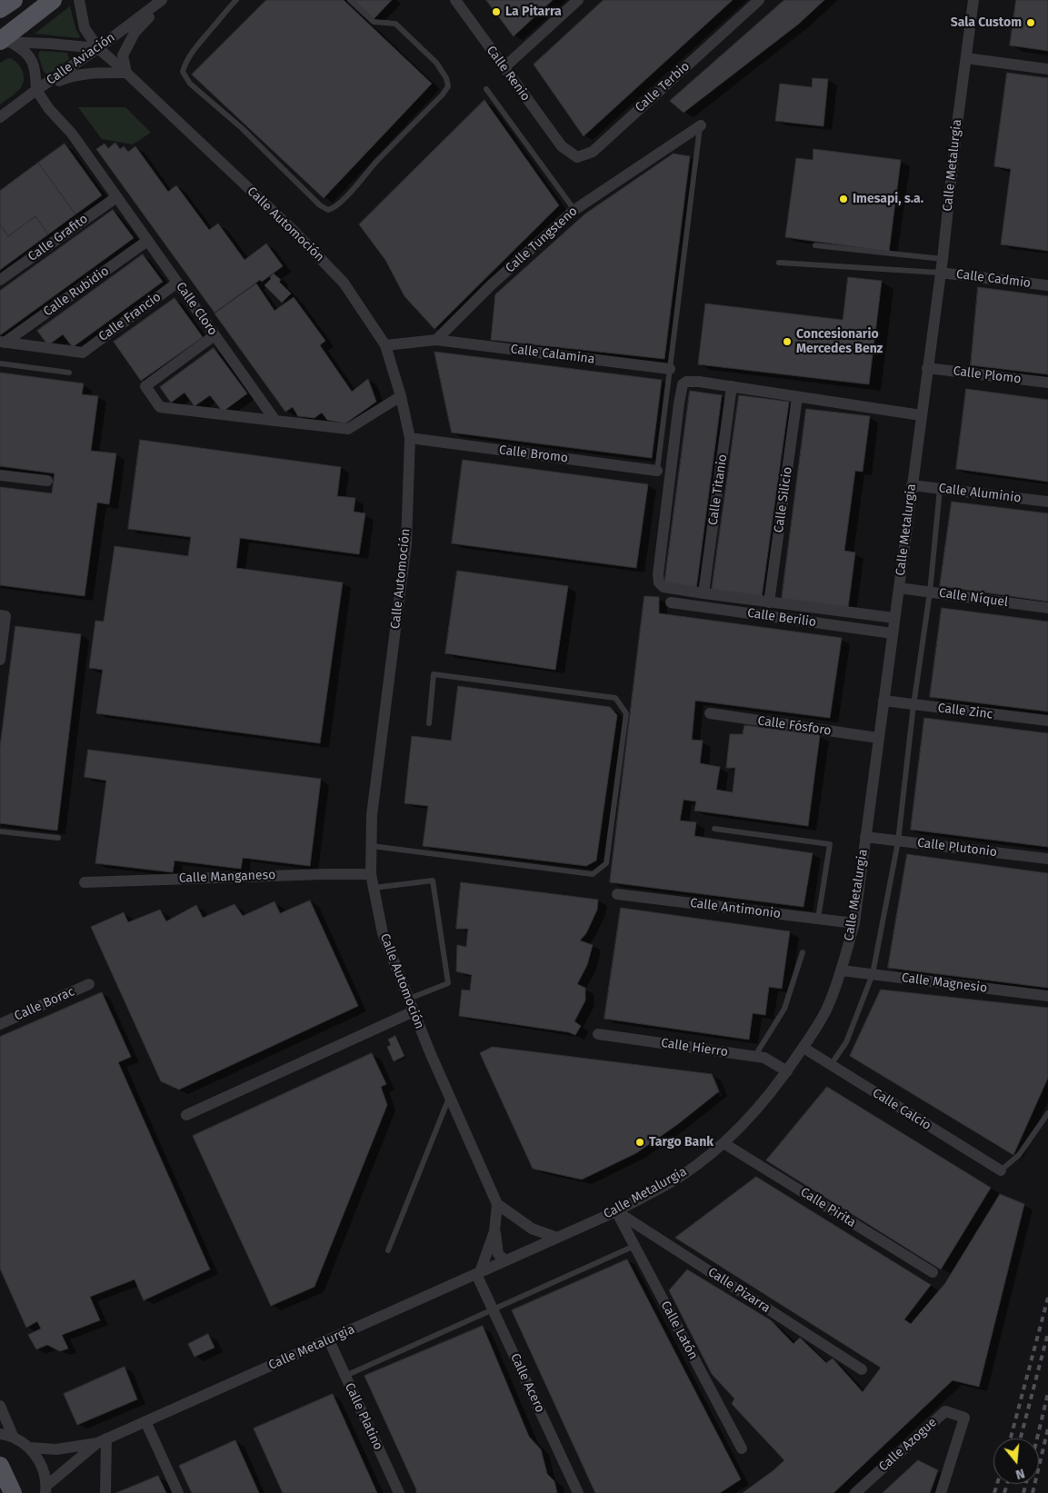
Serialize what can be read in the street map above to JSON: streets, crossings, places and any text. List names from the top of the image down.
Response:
{
  "streets": {
    "street": [
      "Calle Aviación",
      "Calle Renio",
      "Calle Terbio",
      "Calle Metalurgia",
      "Calle Automoción",
      "Calle Grafito",
      "Calle Tungsteno",
      "Calle Cadmio",
      "Calle Rubidio",
      "Calle Cloro",
      "Calle Francio",
      "Calle Calamina",
      "Calle Plomo",
      "Calle Bromo",
      "Calle Titanio",
      "Calle Aluminio",
      "Calle Silicio",
      "Calle Níquel",
      "Calle Berilio",
      "Calle Zinc",
      "Calle Fósforo",
      "Calle Plutonio",
      "Calle Manganeso",
      "Calle Antimonio",
      "Calle Magnesio",
      "Calle Borac",
      "Calle Hierro",
      "Calle Calcio",
      "Calle Pirita",
      "Calle Pizarra",
      "Calle Latón",
      "Calle Acero",
      "Calle Platino",
      "Calle Azogue"
    ]
  },
  "crossings": [
    ["Calle Aviación", "Calle Automoción"],
    ["Calle Aviación", "Calle Cloro"],
    ["Calle Renio", "Calle Terbio"],
    ["Calle Metalurgia", "Calle Cadmio"],
    ["Calle Metalurgia", "Calle Plomo"],
    ["Calle Metalurgia", "Calle Aluminio"],
    ["Calle Metalurgia", "Calle Níquel"],
    ["Calle Metalurgia", "Calle Berilio"],
    ["Calle Metalurgia", "Calle Zinc"],
    ["Calle Metalurgia", "Calle Fósforo"],
    ["Calle Metalurgia", "Calle Plutonio"],
    ["Calle Metalurgia", "Calle Antimonio"],
    ["Calle Metalurgia", "Calle Magnesio"],
    ["Calle Metalurgia", "Calle Hierro"],
    ["Calle Metalurgia", "Calle Calcio"],
    ["Calle Metalurgia", "Calle Pirita"],
    ["Calle Metalurgia", "Calle Pizarra"],
    ["Calle Metalurgia", "Calle Latón"],
    ["Calle Metalurgia", "Calle Acero"],
    ["Calle Metalurgia", "Calle Platino"],
    ["Calle Automoción", "Calle Bromo"],
    ["Calle Automoción", "Calle Manganeso"],
    ["Calle Grafito", "Calle Cloro"],
    ["Calle Tungsteno", "Calle Calamina"],
    ["Calle Rubidio", "Calle Cloro"],
    ["Calle Rubidio", "Calle Francio"],
    ["Calle Cloro", "Calle Francio"],
    ["Calle Pizarra", "Calle Latón"]
  ],
  "places": [
    "La Pitarra",
    "Sala Custom",
    "Imesapi, s.a.",
    "Concesionario Mercedes Benz",
    "Targo Bank"
  ],
  "north": "bottom"
}
